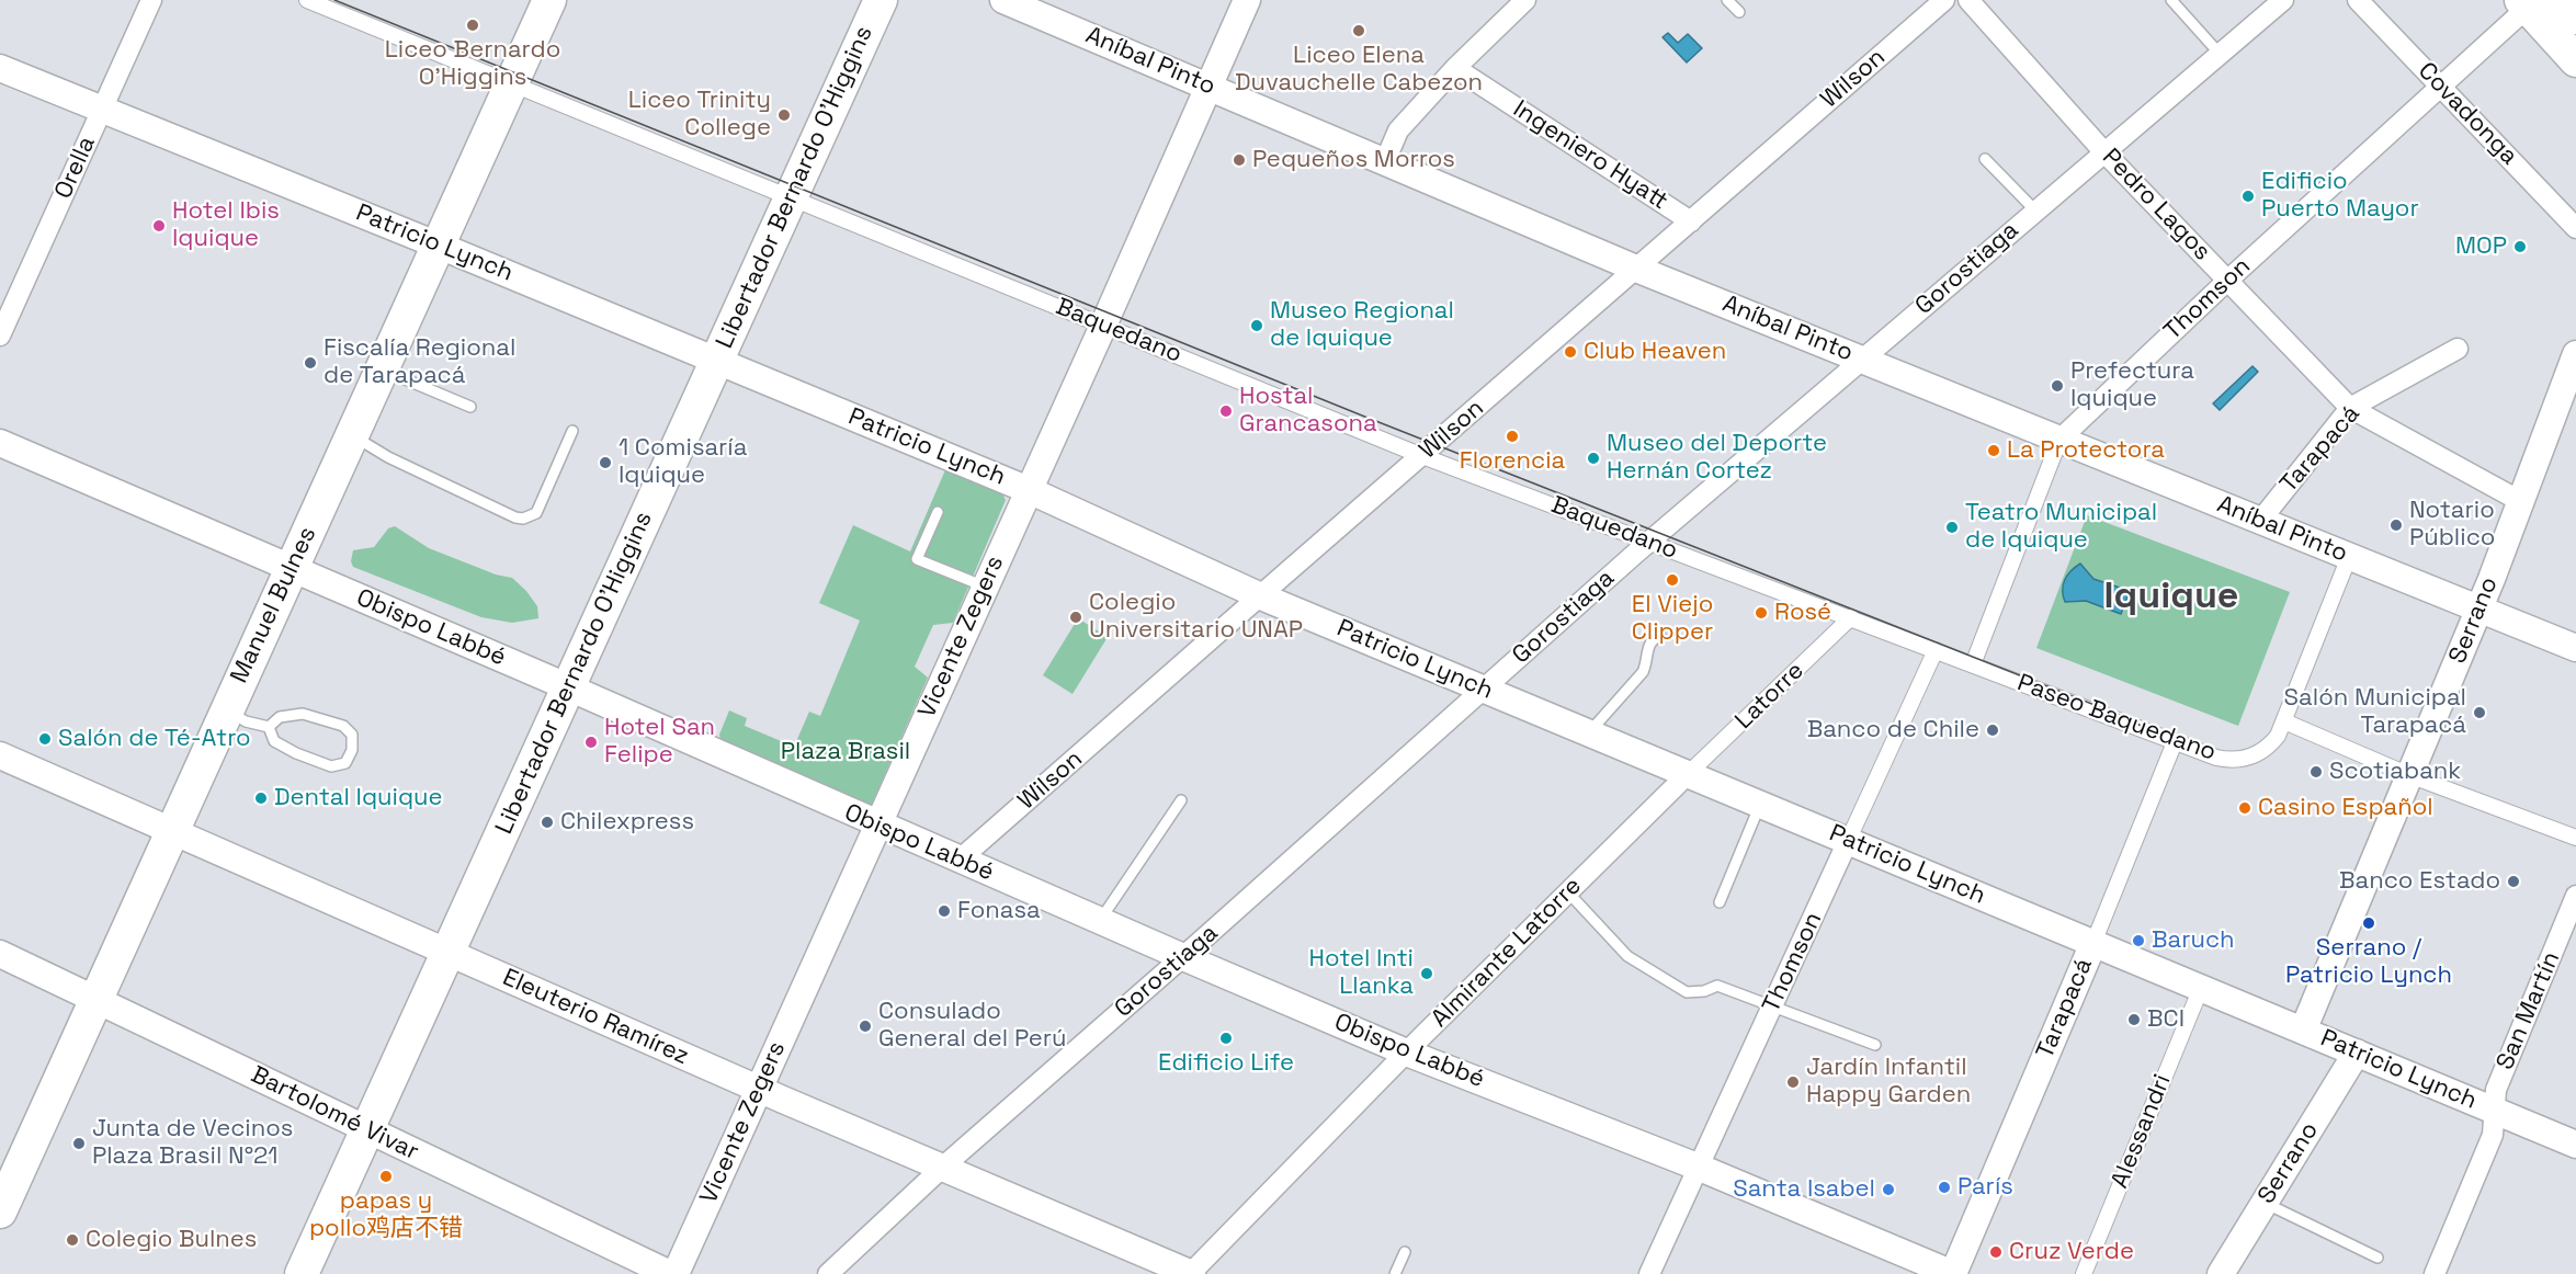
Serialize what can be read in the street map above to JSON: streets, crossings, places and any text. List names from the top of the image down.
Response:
{
  "streets": {
    "main road": ["Libertador Bernardo O'Higgins", "Manuel Bulnes"],
    "street": [
      "Aníbal Pinto",
      "Wilson",
      "Covadonga",
      "Ingeniero Hyatt",
      "Orella",
      "Pedro Lagos",
      "Patricio Lynch",
      "Gorostiaga",
      "Thomson",
      "Baquedano",
      "Tarapacá",
      "Serrano",
      "Obispo Labbé",
      "Vicente Zegers",
      "Latorre",
      "Paseo Baquedano",
      "Almirante Latorre",
      "San Martín",
      "Eleuterio Ramírez",
      "Bartolomé Vivar",
      "Alessandri"
    ]
  },
  "crossings": [
    ["Aníbal Pinto", "Wilson"],
    ["Aníbal Pinto", "Gorostiaga"],
    ["Aníbal Pinto", "Thomson"],
    ["Aníbal Pinto", "Tarapacá"],
    ["Aníbal Pinto", "Serrano"],
    ["Aníbal Pinto", "Vicente Zegers"],
    ["Wilson", "Ingeniero Hyatt"],
    ["Wilson", "Patricio Lynch"],
    ["Wilson", "Baquedano"],
    ["Wilson", "Obispo Labbé"],
    ["Covadonga", "Thomson"],
    ["Orella", "Patricio Lynch"],
    ["Libertador Bernardo O'Higgins", "Patricio Lynch"],
    ["Libertador Bernardo O'Higgins", "Baquedano"],
    ["Libertador Bernardo O'Higgins", "Obispo Labbé"],
    ["Libertador Bernardo O'Higgins", "Eleuterio Ramírez"],
    ["Libertador Bernardo O'Higgins", "Bartolomé Vivar"],
    ["Pedro Lagos", "Gorostiaga"],
    ["Pedro Lagos", "Thomson"],
    ["Pedro Lagos", "Tarapacá"],
    ["Pedro Lagos", "Serrano"],
    ["Patricio Lynch", "Gorostiaga"],
    ["Patricio Lynch", "Thomson"],
    ["Patricio Lynch", "Tarapacá"],
    ["Patricio Lynch", "Manuel Bulnes"],
    ["Patricio Lynch", "Serrano"],
    ["Patricio Lynch", "Vicente Zegers"],
    ["Patricio Lynch", "Latorre"],
    ["Patricio Lynch", "Almirante Latorre"],
    ["Patricio Lynch", "San Martín"],
    ["Patricio Lynch", "Alessandri"],
    ["Gorostiaga", "Baquedano"],
    ["Gorostiaga", "Obispo Labbé"],
    ["Gorostiaga", "Eleuterio Ramírez"],
    ["Thomson", "Baquedano"],
    ["Thomson", "Obispo Labbé"],
    ["Thomson", "Paseo Baquedano"],
    ["Baquedano", "Manuel Bulnes"],
    ["Baquedano", "Vicente Zegers"],
    ["Baquedano", "Latorre"],
    ["Baquedano", "Paseo Baquedano"],
    ["Tarapacá", "Obispo Labbé"],
    ["Tarapacá", "Paseo Baquedano"],
    ["Manuel Bulnes", "Obispo Labbé"],
    ["Manuel Bulnes", "Eleuterio Ramírez"],
    ["Manuel Bulnes", "Bartolomé Vivar"],
    ["Obispo Labbé", "Vicente Zegers"],
    ["Obispo Labbé", "Almirante Latorre"],
    ["Vicente Zegers", "Eleuterio Ramírez"],
    ["Latorre", "Almirante Latorre"],
    ["Almirante Latorre", "Eleuterio Ramírez"]
  ],
  "districts": ["Iquique"],
  "parks": ["Plaza Brasil"],
  "places": [
    "Liceo Bernardo O'Higgins",
    "Liceo Elena Duvauchelle Cabezon",
    "Liceo Trinity College",
    "Pequeños Morros",
    "Edificio Puerto Mayor",
    "Hotel Ibis Iquique",
    "MOP",
    "Museo Regional de Iquique",
    "Club Heaven",
    "Fiscalía Regional de Tarapacá",
    "Prefectura Iquique",
    "Hostal Grancasona",
    "Florencia",
    "La Protectora",
    "Museo del Deporte Hernán Cortez",
    "1 Comisaría Iquique",
    "Notario Público",
    "Teatro Municipal de Iquique",
    "El Viejo Clipper",
    "Rosé",
    "Colegio Universitario UNAP",
    "Salón Municipal Tarapacá",
    "Banco de Chile",
    "Salón de Té-Atro",
    "Hotel San Felipe",
    "Scotiabank",
    "Dental Iquique",
    "Casino Español",
    "Chilexpress",
    "Banco Estado",
    "Fonasa",
    "Serrano / Patricio Lynch",
    "Baruch",
    "Hotel Inti Llanka",
    "BCI",
    "Consulado General del Perú",
    "Edificio Life",
    "Jardín Infantil Happy Garden",
    "Junta de Vecinos Plaza Brasil N°21",
    "papas y pollo鸡店不错",
    "París",
    "Santa Isabel",
    "Colegio Bulnes",
    "Cruz Verde"
  ]
}
